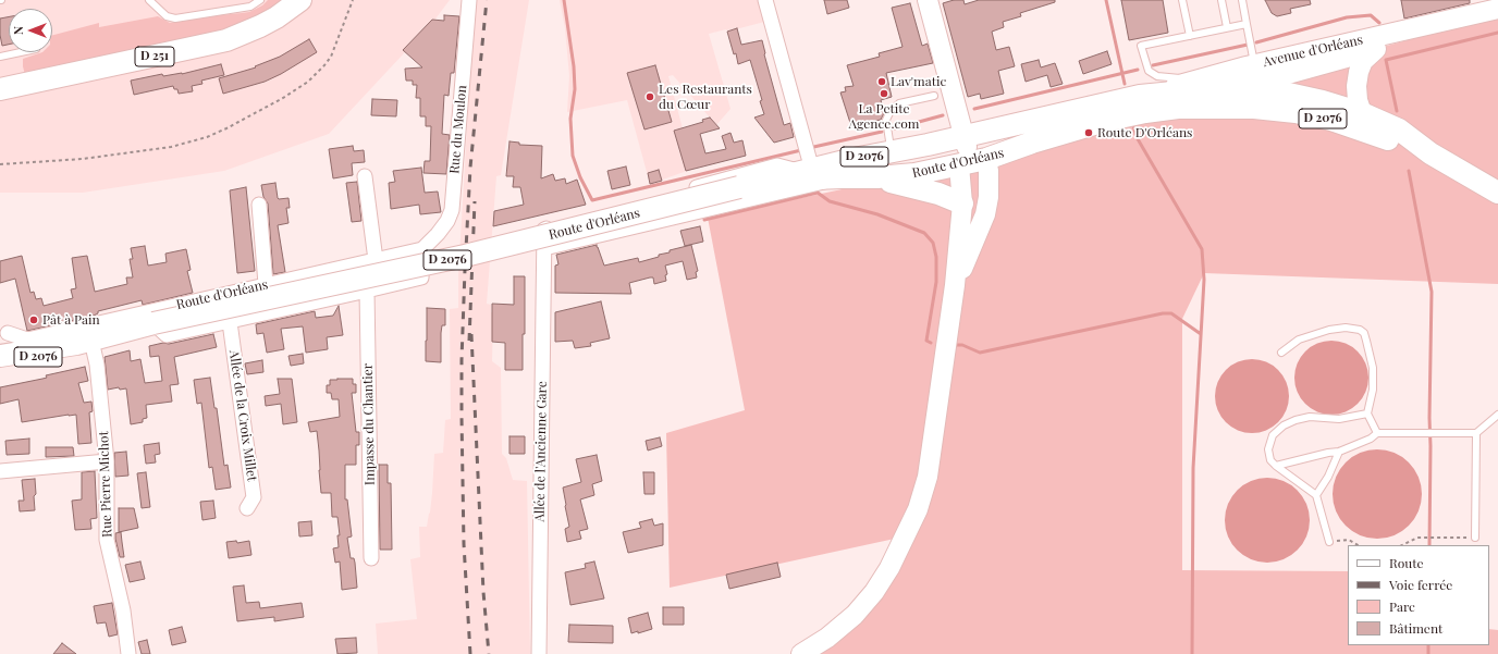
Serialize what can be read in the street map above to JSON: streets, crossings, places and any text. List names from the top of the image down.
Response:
{
  "streets": {
    "main road": [
      "Avenue d'Orléans",
      "D 251",
      "D 2076",
      "Route d'Orléans"
    ],
    "street": [
      "Rue du Moulon",
      "Allée de la Croix Millet",
      "Impasse du Chantier",
      "Allée de l'Ancienne Gare",
      "Rue Pierre Michot"
    ]
  },
  "crossings": [
    ["Avenue d'Orléans", "D 2076"],
    ["D 2076", "Route d'Orléans"],
    ["Rue du Moulon", "Route d'Orléans"],
    ["Route d'Orléans", "Allée de la Croix Millet"],
    ["Route d'Orléans", "Impasse du Chantier"],
    ["Route d'Orléans", "Allée de l'Ancienne Gare"],
    ["Route d'Orléans", "Rue Pierre Michot"]
  ],
  "places": [
    "Lav'matic",
    "La Petite Agence.com",
    "Les Restaurants du Cœur",
    "Route D'Orléans",
    "Pât à Pain"
  ],
  "legend": [
    "Route",
    "Voie ferrée",
    "Parc",
    "Bâtiment"
  ],
  "north": "left"
}
